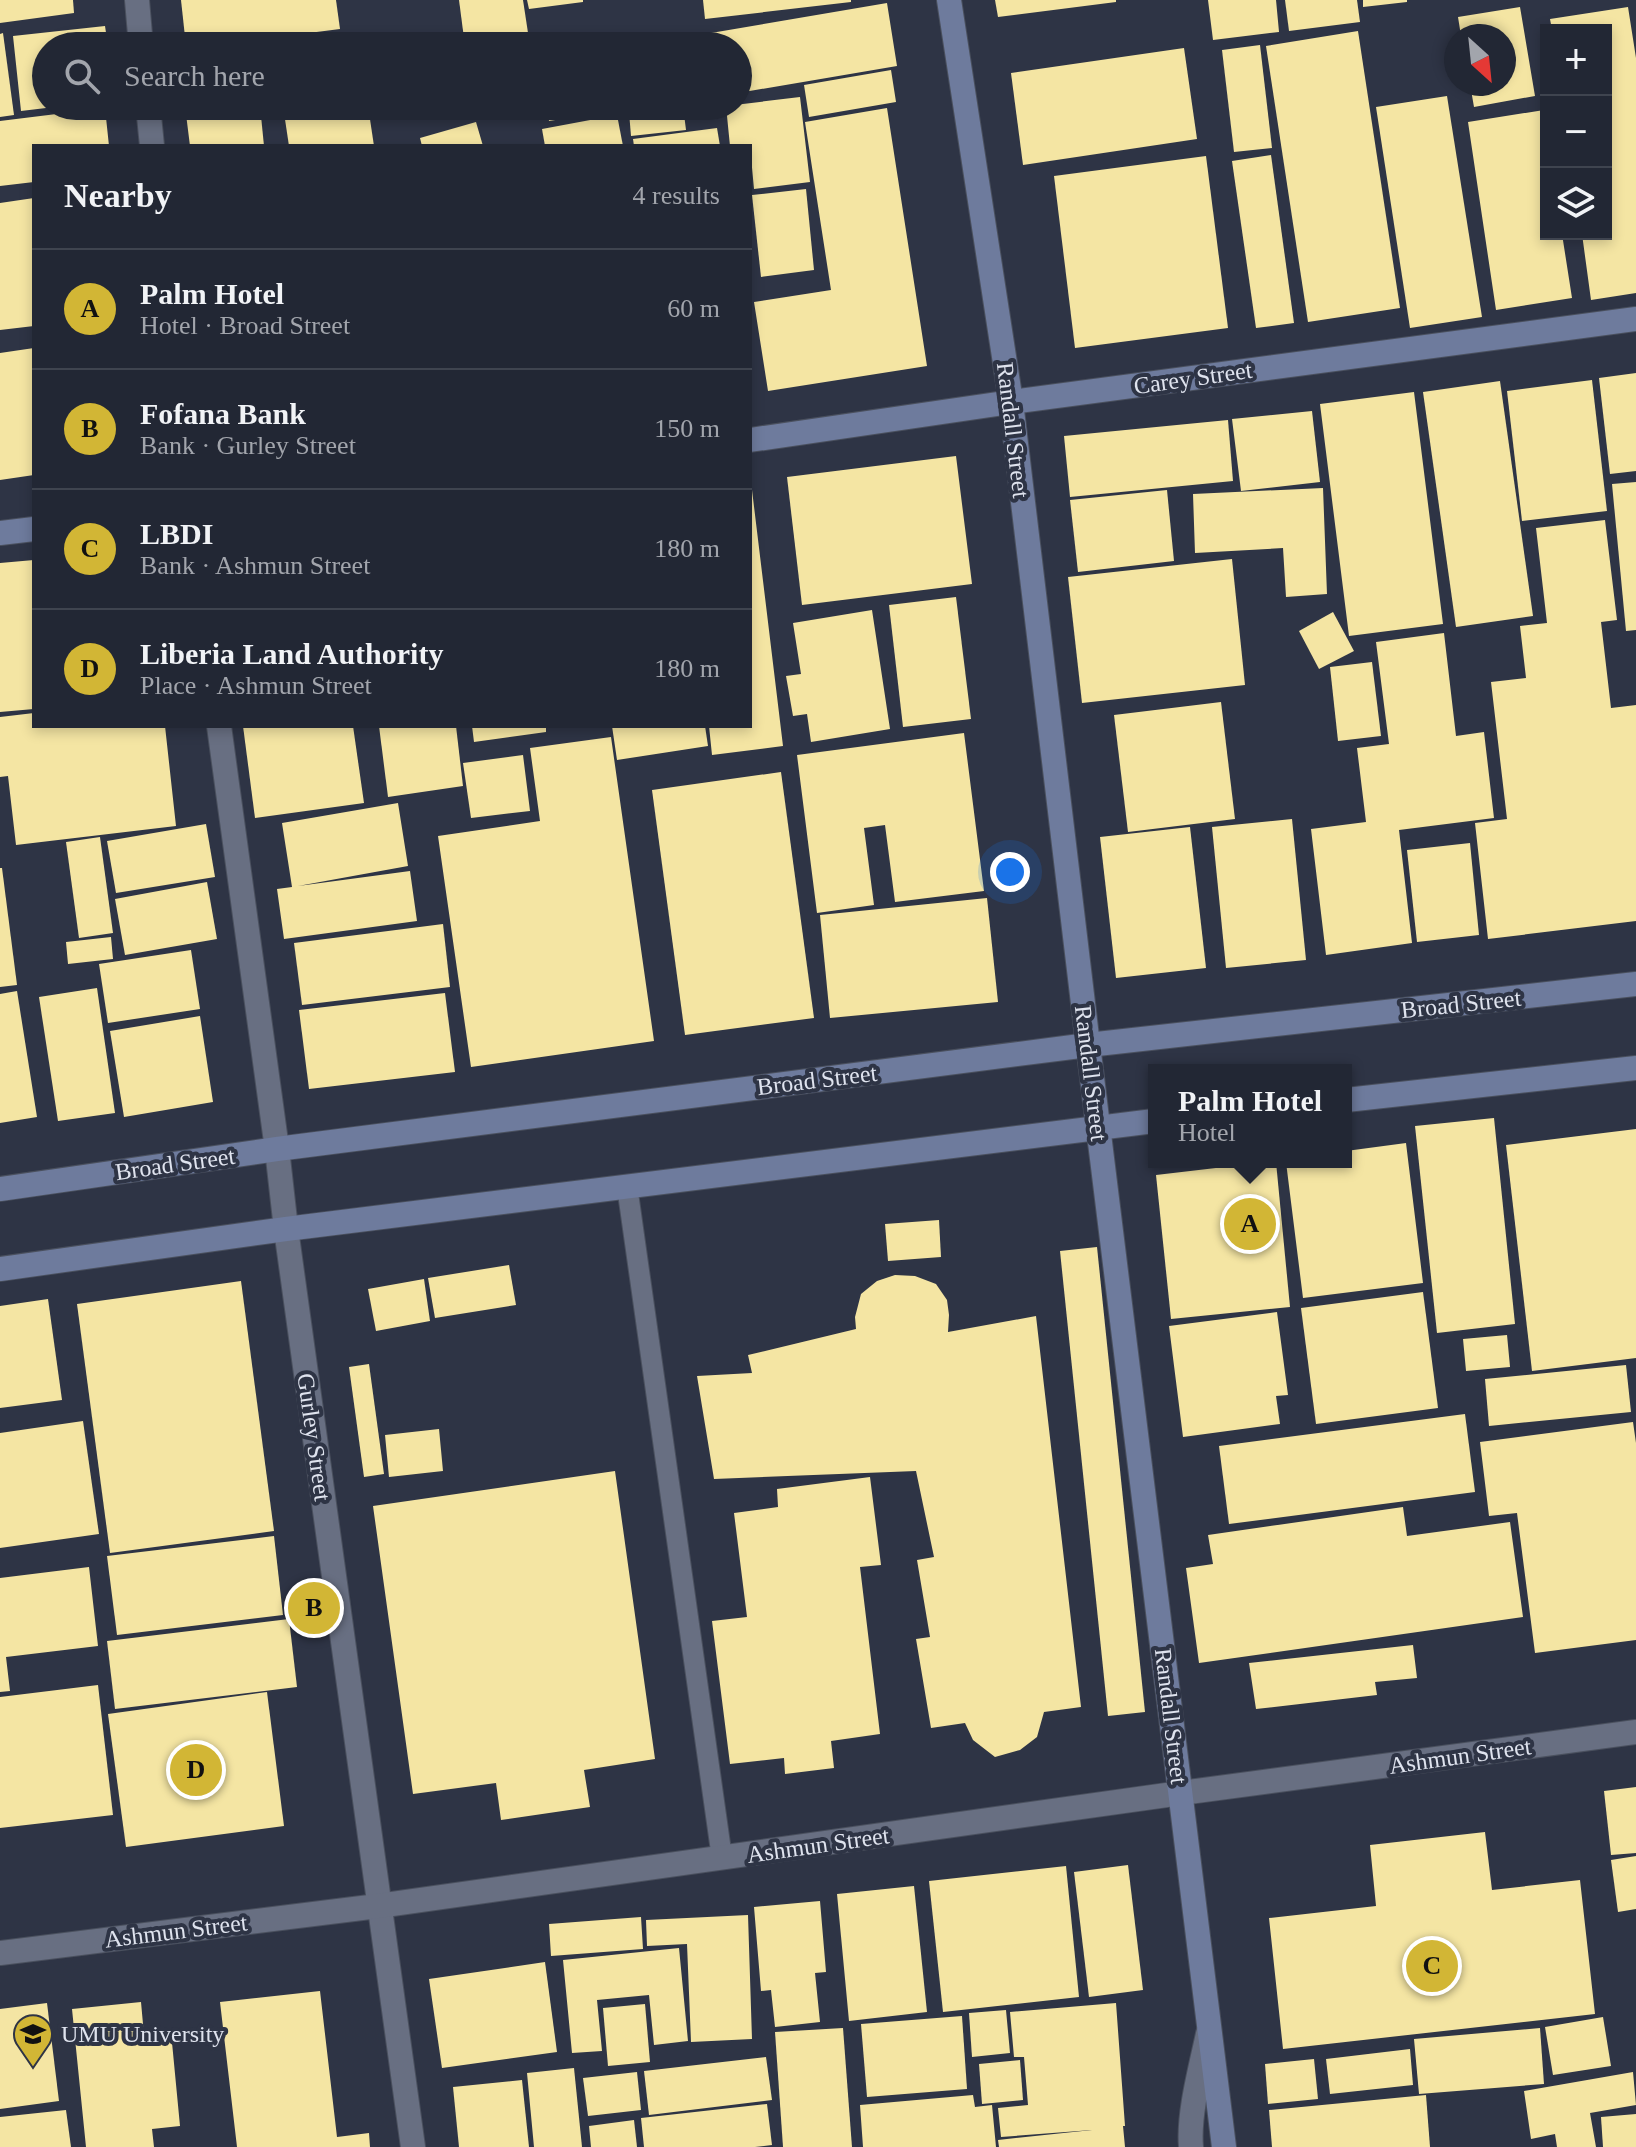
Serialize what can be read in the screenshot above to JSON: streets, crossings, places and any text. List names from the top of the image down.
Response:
{
  "streets": {
    "street": [
      "Carey Street",
      "Randall Street",
      "Broad Street",
      "Gurley Street",
      "Ashmun Street"
    ]
  },
  "crossings": [
    ["Carey Street", "Randall Street"],
    ["Randall Street", "Broad Street"],
    ["Randall Street", "Ashmun Street"],
    ["Broad Street", "Gurley Street"],
    ["Gurley Street", "Ashmun Street"]
  ],
  "places": {
    "school or university": ["UMU University"]
  },
  "north": "bottom right",
  "page": {
    "map_buttons": ["+", "−"],
    "search": "Search here",
    "heading": ["Nearby", "4 results"],
    "list": [
      {
        "mark": "A",
        "name": "Palm Hotel",
        "note": "Hotel · Broad Street",
        "value": "60 m"
      },
      {
        "mark": "B",
        "name": "Fofana Bank",
        "note": "Bank · Gurley Street",
        "value": "150 m"
      },
      {
        "mark": "C",
        "name": "LBDI",
        "note": "Bank · Ashmun Street",
        "value": "180 m"
      },
      {
        "mark": "D",
        "name": "Liberia Land Authority",
        "note": "Place · Ashmun Street",
        "value": "180 m"
      }
    ],
    "popup": ["Palm Hotel", "Hotel"],
    "pins": [
      "A",
      "B",
      "D",
      "C"
    ]
  }
}
